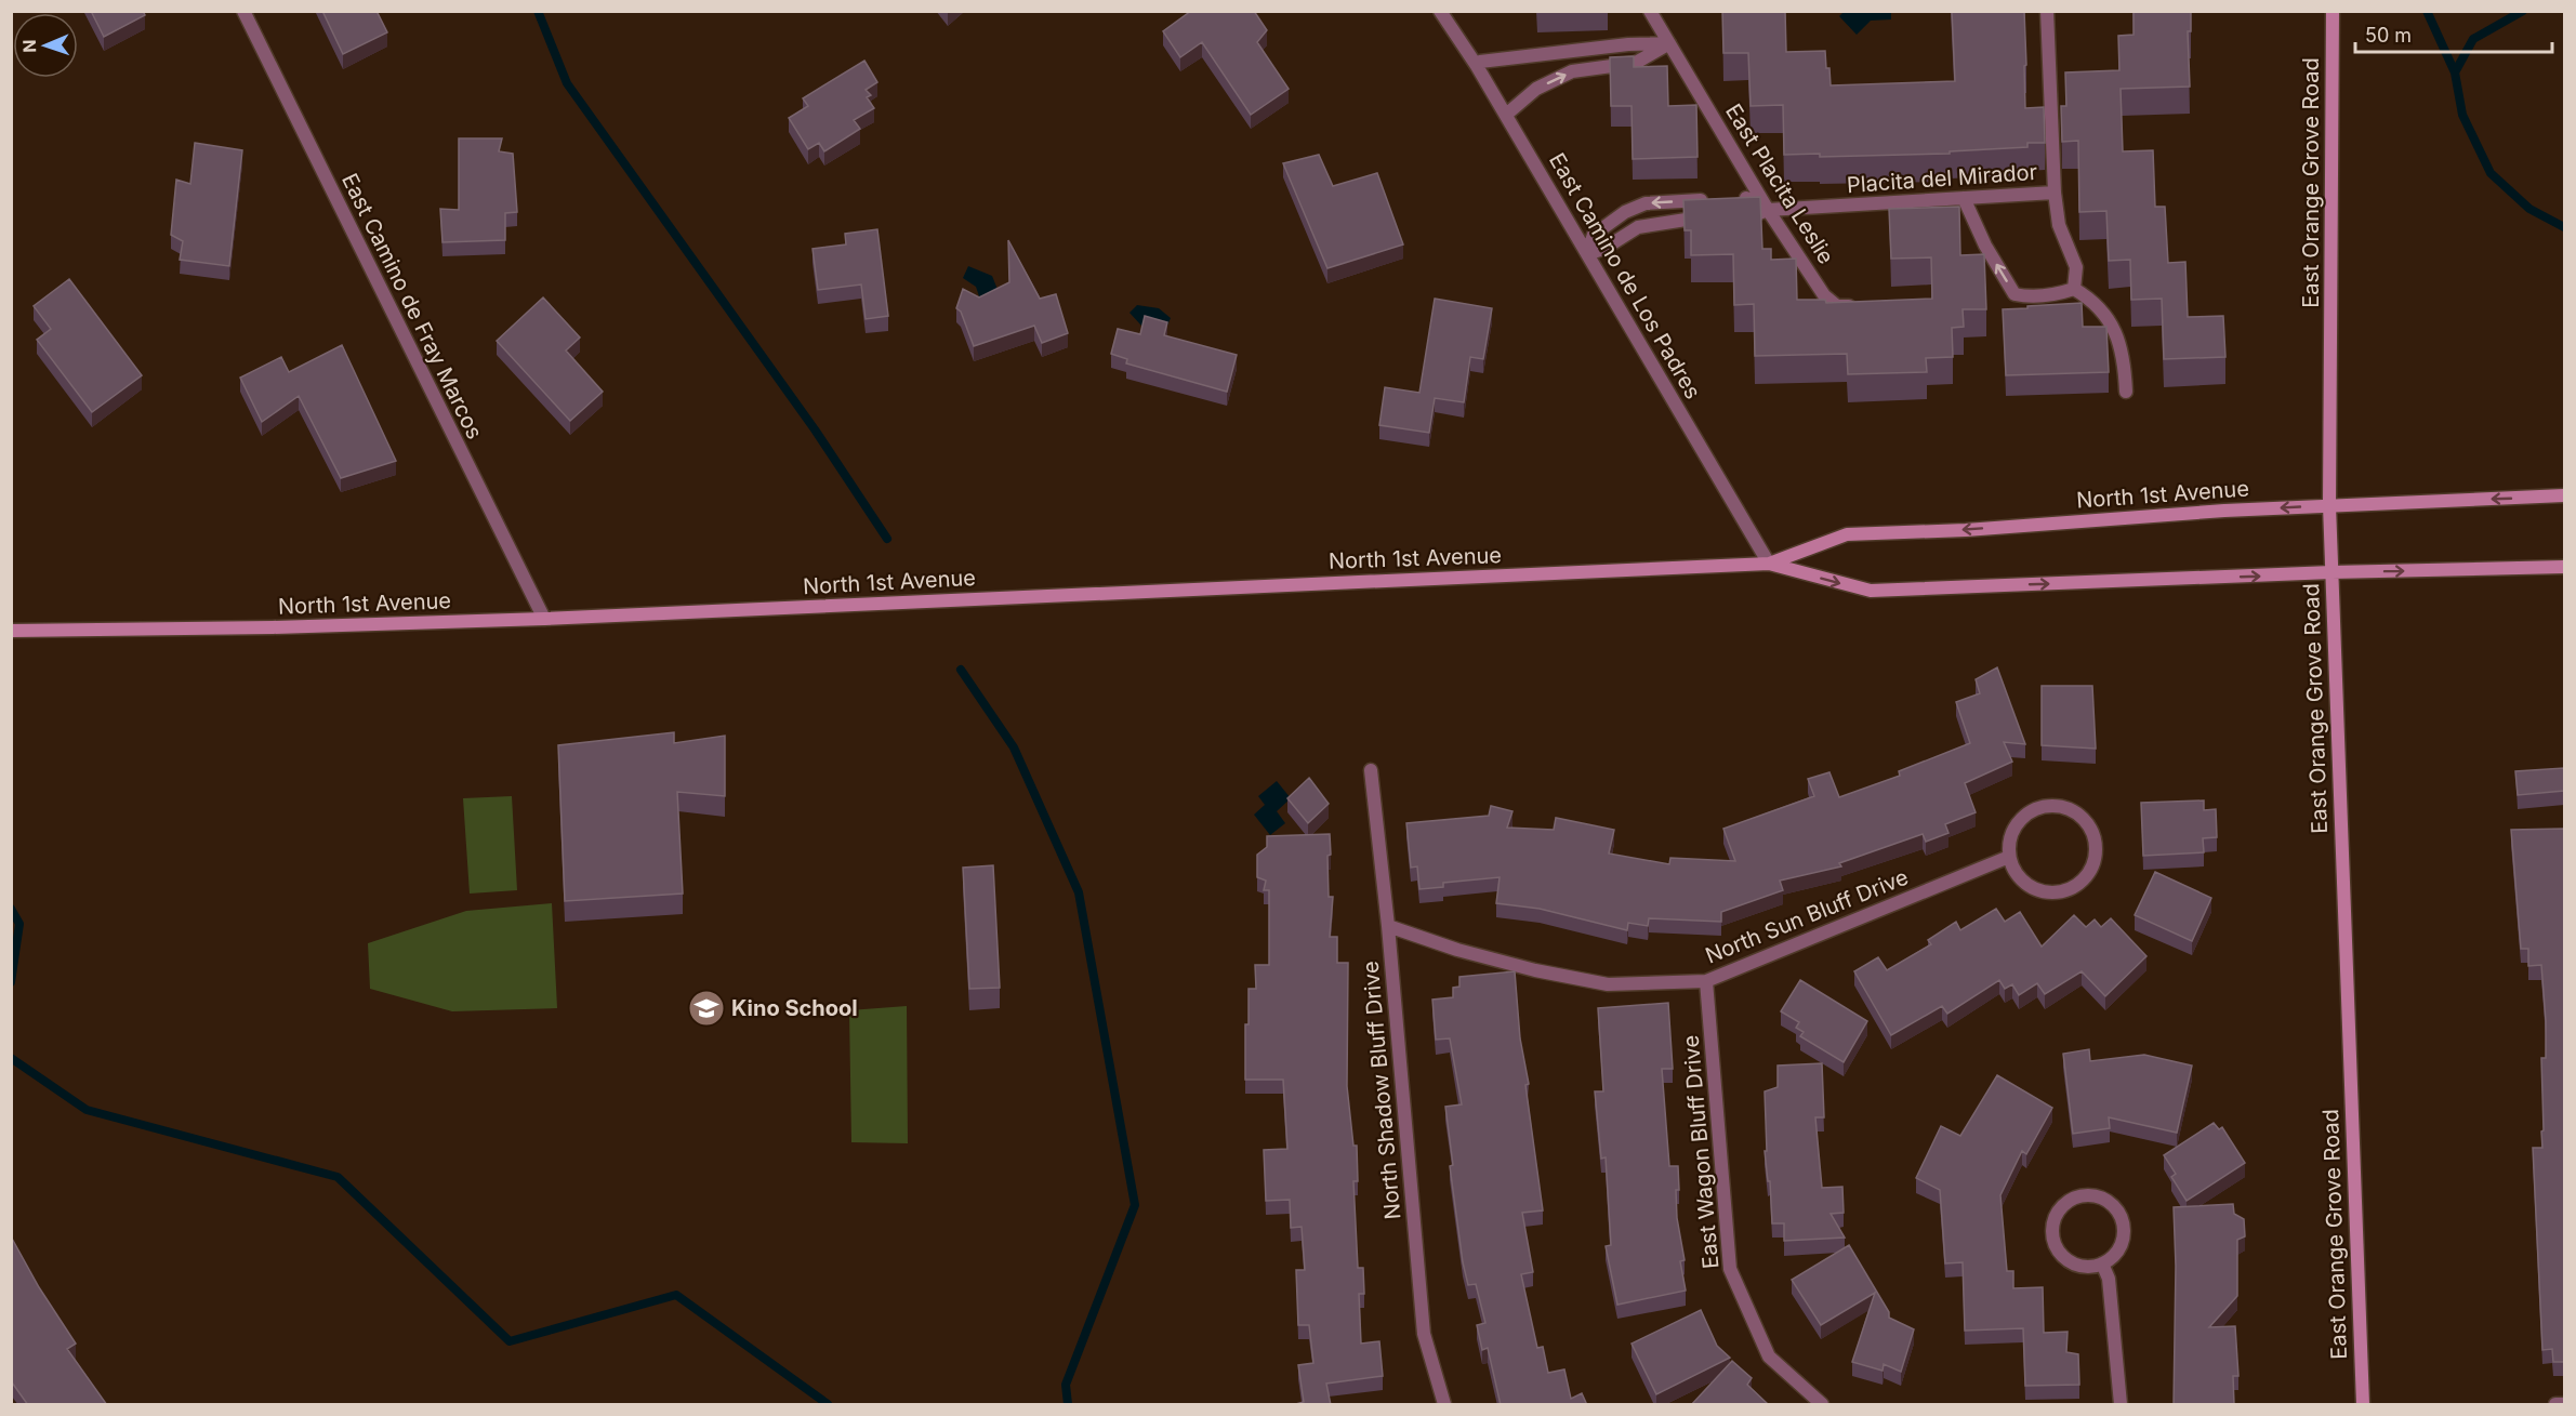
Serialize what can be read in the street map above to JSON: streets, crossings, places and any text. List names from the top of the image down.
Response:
{
  "streets": {
    "main road": ["East Orange Grove Road", "North 1st Avenue"],
    "street": [
      "Placita del Mirador",
      "East Placita Leslie",
      "East Camino de Los Padres",
      "East Camino de Fray Marcos",
      "North Sun Bluff Drive",
      "North Shadow Bluff Drive",
      "East Wagon Bluff Drive"
    ]
  },
  "crossings": [
    ["Placita del Mirador", "East Placita Leslie"],
    ["Placita del Mirador", "East Camino de Los Padres"],
    ["East Orange Grove Road", "North 1st Avenue"],
    ["East Camino de Los Padres", "North 1st Avenue"],
    ["East Camino de Fray Marcos", "North 1st Avenue"],
    ["North Sun Bluff Drive", "North Shadow Bluff Drive"],
    ["North Sun Bluff Drive", "East Wagon Bluff Drive"]
  ],
  "places": {
    "school or university": ["Kino School"]
  },
  "scale_bar": "50 m",
  "north": "left"
}
